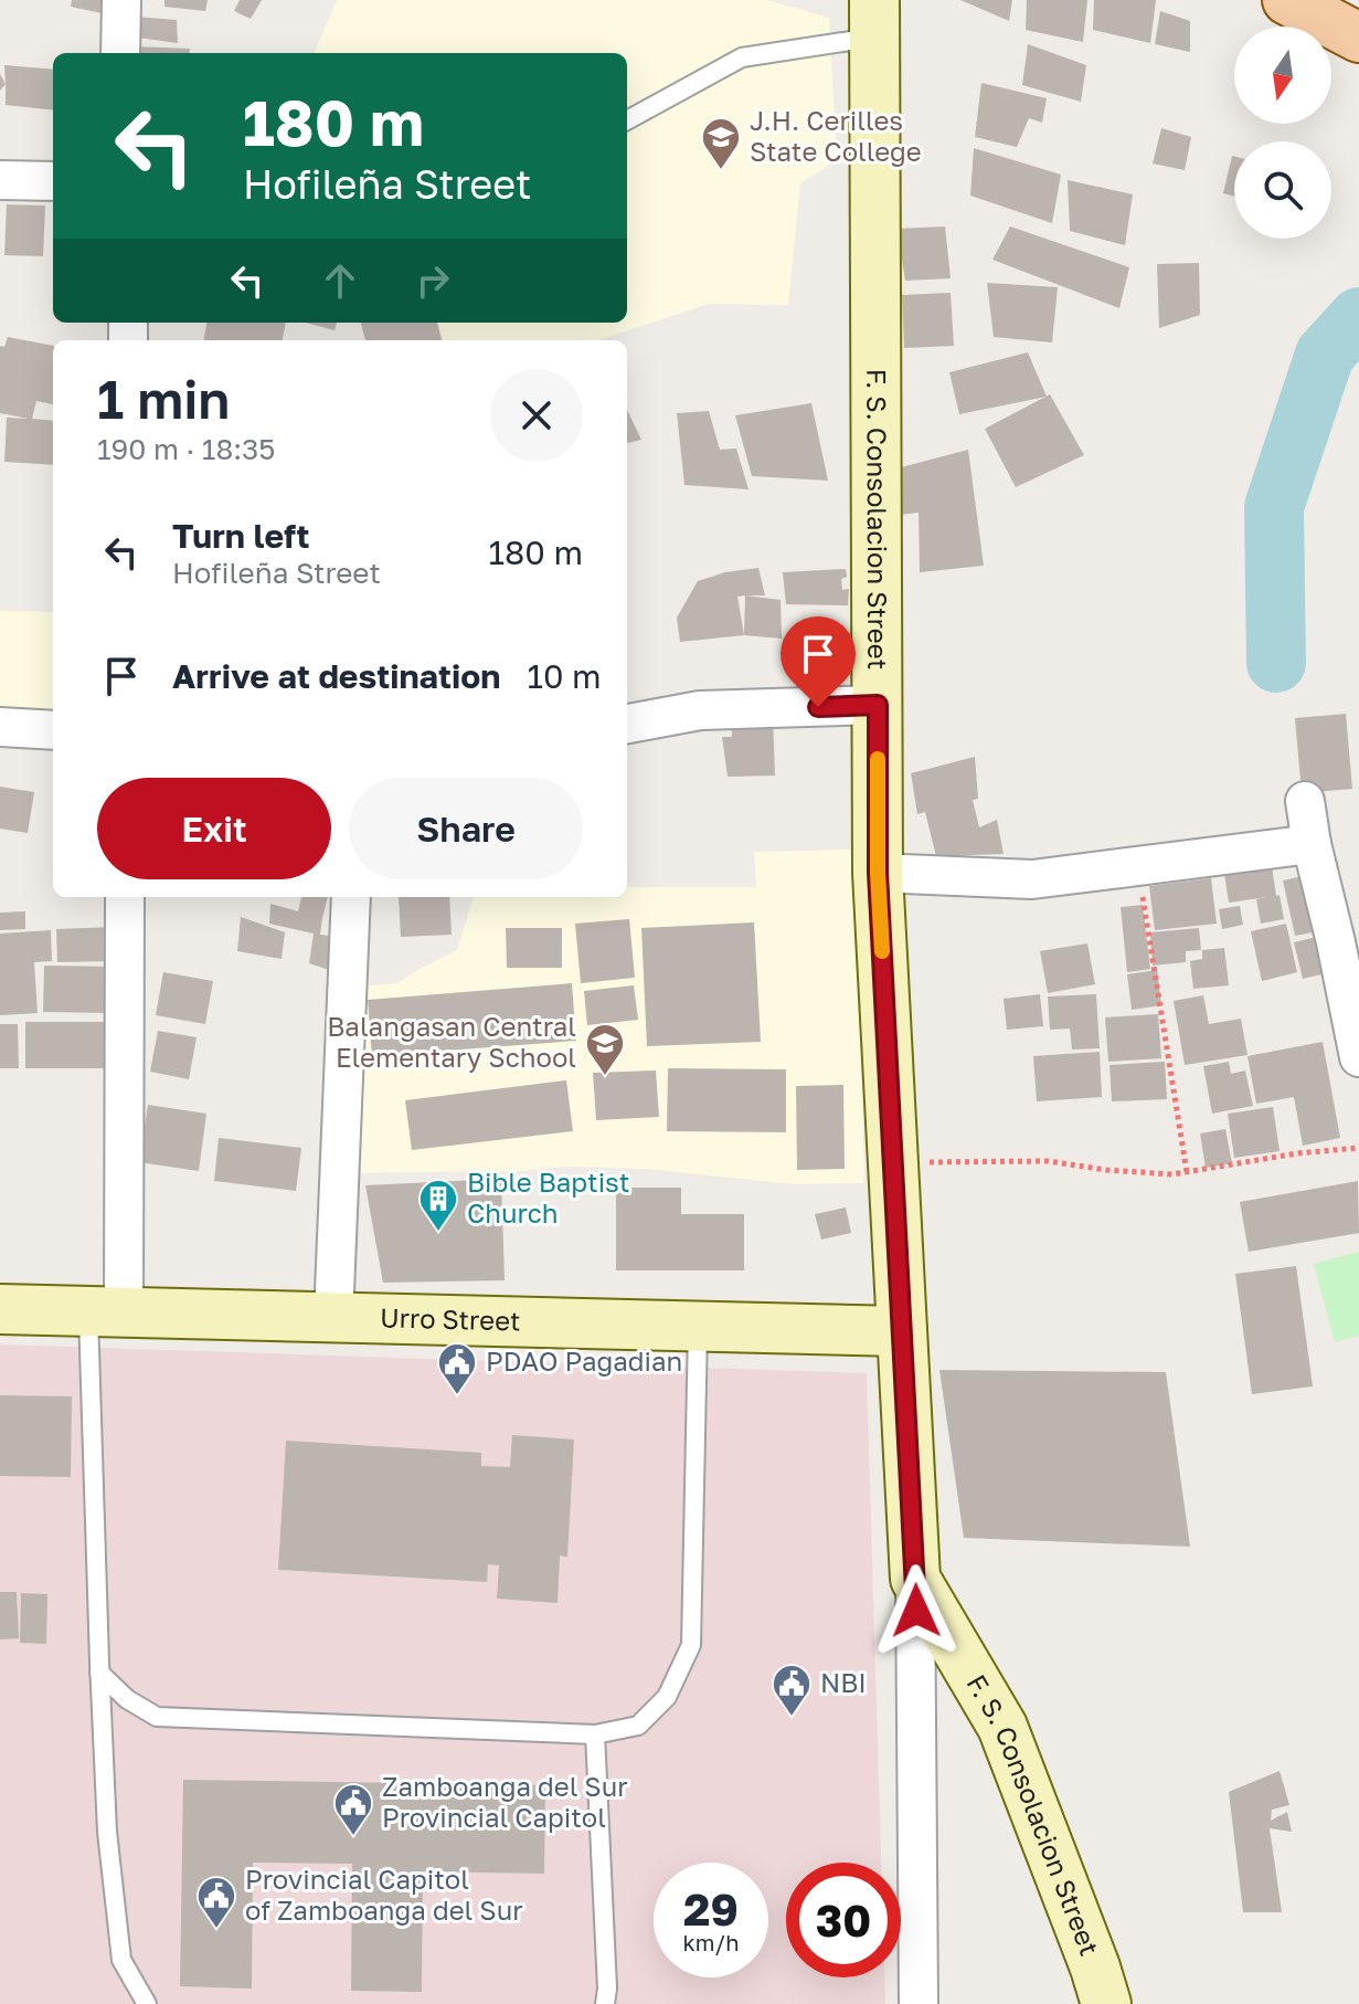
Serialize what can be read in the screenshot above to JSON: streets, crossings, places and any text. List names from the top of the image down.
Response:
{
  "streets": {
    "street": ["F. S. Consolacion Street", "Urro Street"]
  },
  "crossings": [
    ["F. S. Consolacion Street", "Urro Street"]
  ],
  "places": {
    "school or university": ["J.H. Cerilles State College", "Balangasan Central Elementary School"],
    "building": ["Bible Baptist Church"],
    "public building": [
      "PDAO Pagadian",
      "NBI",
      "Zamboanga del Sur Provincial Capitol",
      "Provincial Capitol of Zamboanga del Sur"
    ]
  },
  "north": "bottom",
  "page": {
    "turn": ["180 m", "Hofileña Street"],
    "heading": ["1 min", "190 m · 18:35"],
    "list": [
      {
        "name": "Turn left",
        "note": "Hofileña Street",
        "value": "180 m"
      },
      {
        "name": "Arrive at destination",
        "value": "10 m"
      }
    ],
    "buttons": ["Exit", "Share"],
    "speed": "29 km/h",
    "limit": "30"
  }
}
